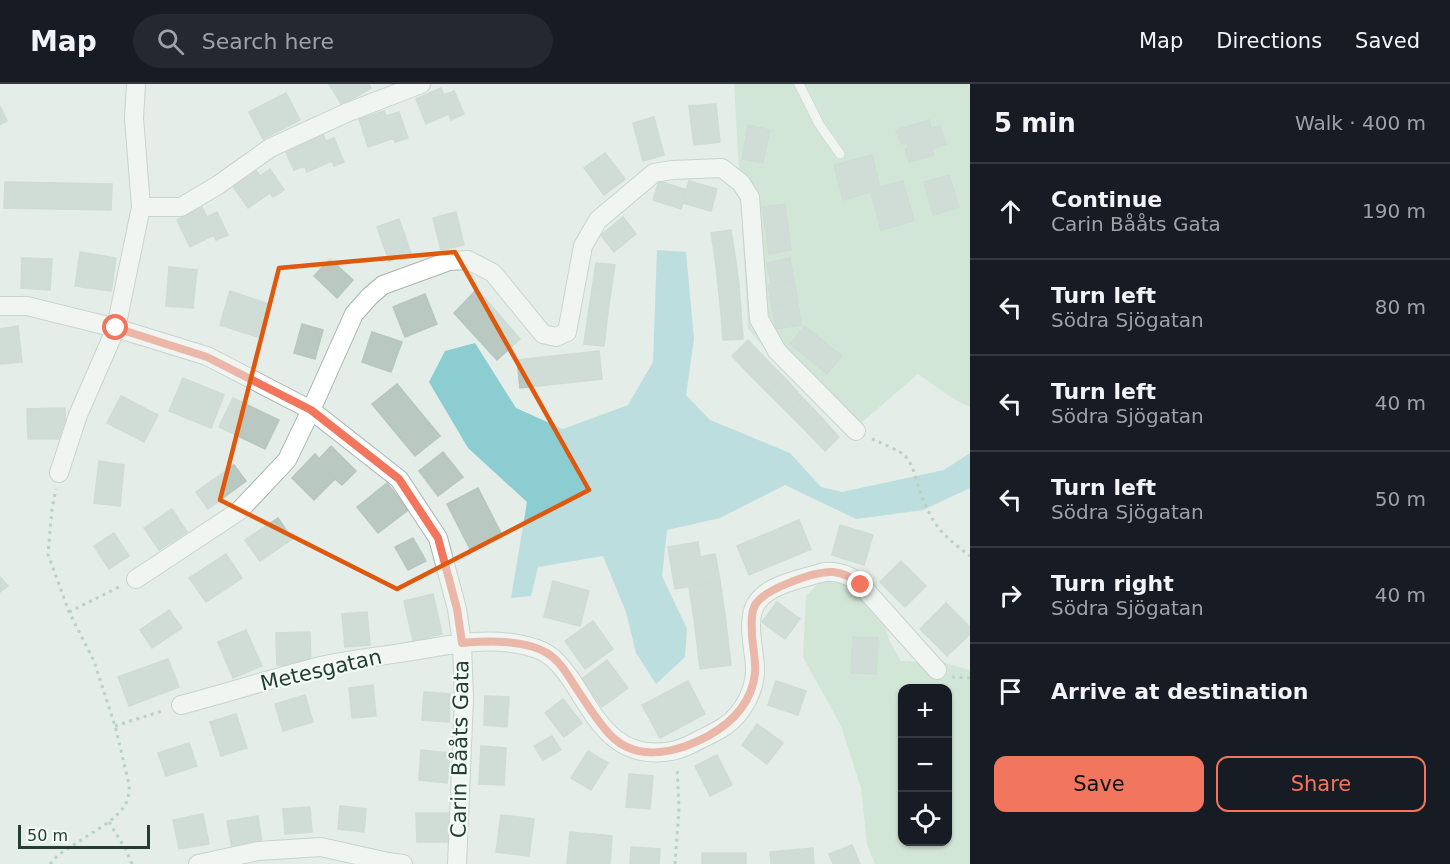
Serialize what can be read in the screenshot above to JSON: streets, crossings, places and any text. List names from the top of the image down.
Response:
{
  "streets": {
    "street": ["Metesgatan", "Carin Bååts Gata"]
  },
  "crossings": [
    ["Metesgatan", "Carin Bååts Gata"]
  ],
  "scale_bar": "50 m",
  "page": {
    "header": "Map",
    "search": "Search here",
    "nav": ["Map", "Directions", "Saved"],
    "heading": ["5 min", "Walk · 400 m"],
    "list": [
      ["Continue", "Carin Bååts Gata", "190 m"],
      ["Turn left", "Södra Sjögatan", "80 m"],
      ["Turn left", "Södra Sjögatan", "40 m"],
      ["Turn left", "Södra Sjögatan", "50 m"],
      ["Turn right", "Södra Sjögatan", "40 m"],
      "Arrive at destination"
    ],
    "map_buttons": ["+", "−"],
    "buttons": ["Save", "Share"],
    "scale": "50 m"
  }
}
